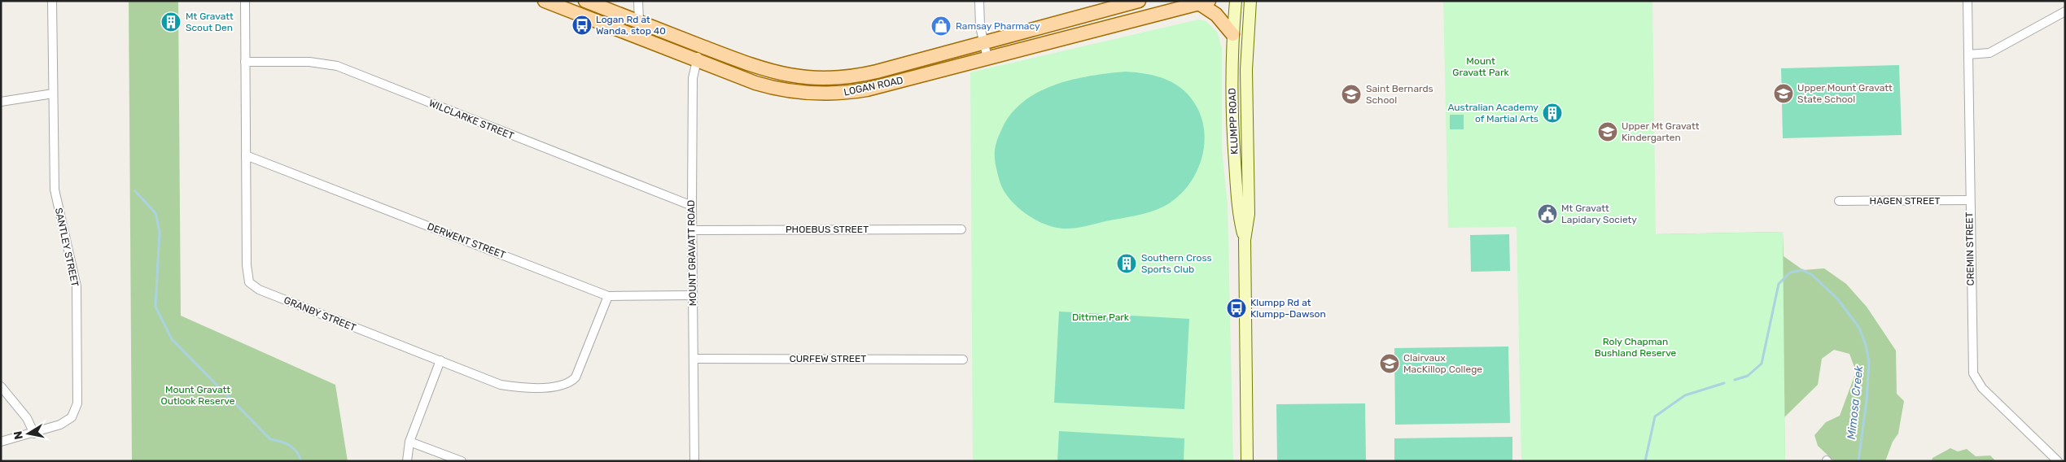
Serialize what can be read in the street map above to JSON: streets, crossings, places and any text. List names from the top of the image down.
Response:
{
  "streets": {
    "main road": ["LOGAN ROAD", "KLUMPP ROAD"],
    "street": [
      "WILCLARKE STREET",
      "HAGEN STREET",
      "PHOEBUS STREET",
      "DERWENT STREET",
      "SANTLEY STREET",
      "CREMIN STREET",
      "MOUNT GRAVATT ROAD",
      "GRANBY STREET",
      "CURFEW STREET"
    ]
  },
  "crossings": [
    ["LOGAN ROAD", "MOUNT GRAVATT ROAD"],
    ["WILCLARKE STREET", "MOUNT GRAVATT ROAD"],
    ["WILCLARKE STREET", "GRANBY STREET"],
    ["HAGEN STREET", "CREMIN STREET"],
    ["PHOEBUS STREET", "MOUNT GRAVATT ROAD"],
    ["DERWENT STREET", "MOUNT GRAVATT ROAD"],
    ["DERWENT STREET", "GRANBY STREET"],
    ["MOUNT GRAVATT ROAD", "CURFEW STREET"]
  ],
  "water": ["Mimosa Creek"],
  "parks": [
    "Mount Gravatt Park",
    "Dittmer Park",
    "Roly Chapman Bushland Reserve",
    "Mount Gravatt Outlook Reserve"
  ],
  "places": {
    "building": ["Mt Gravatt Scout Den", "Australian Academy of Martial Arts", "Southern Cross Sports Club"],
    "bus stop": ["Logan Rd at Wanda, stop 40", "Klumpp Rd at Klumpp-Dawson"],
    "shop": ["Ramsay Pharmacy"],
    "school or university": [
      "Upper Mount Gravatt State School",
      "Saint Bernards School",
      "Upper Mt Gravatt Kindergarten",
      "Clairvaux MacKillop College"
    ],
    "public building": ["Mt Gravatt Lapidary Society"]
  },
  "north": "left"
}
